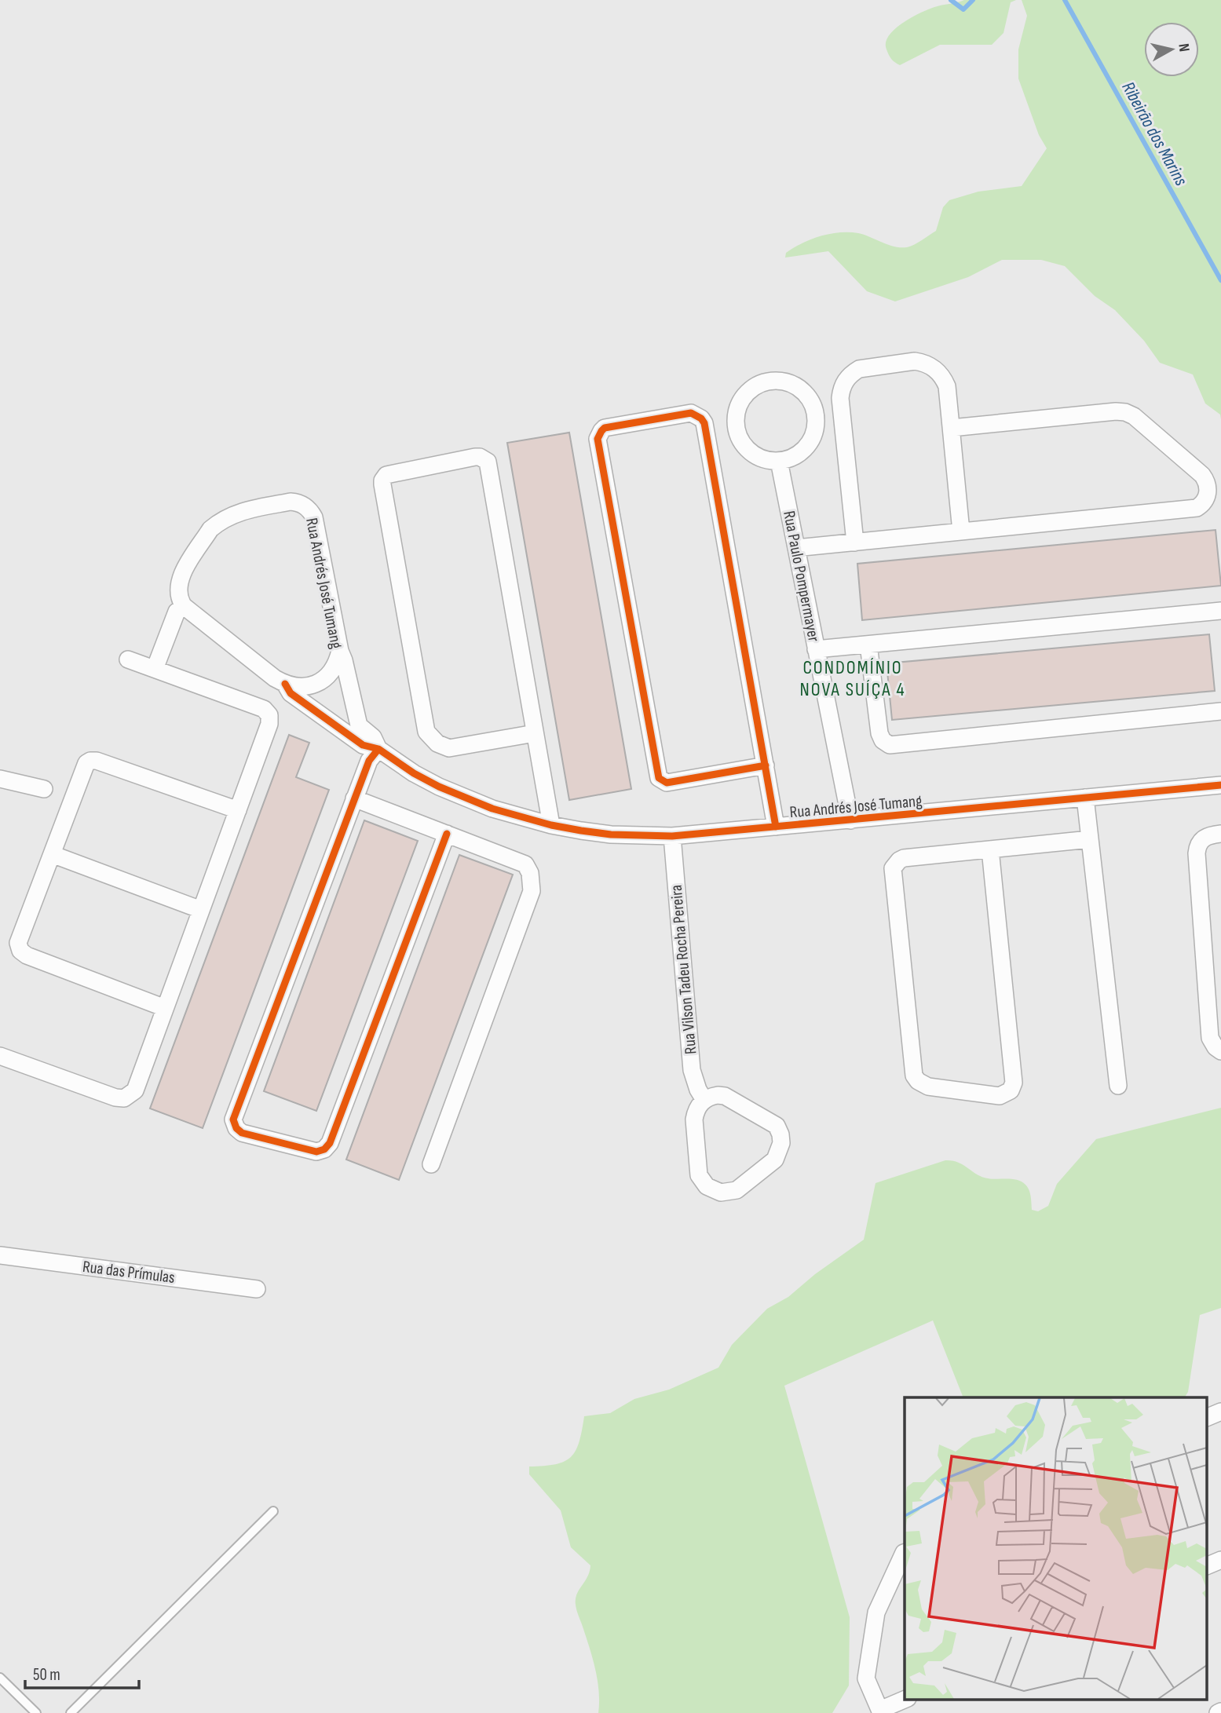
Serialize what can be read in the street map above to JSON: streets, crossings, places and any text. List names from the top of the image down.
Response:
{
  "streets": {
    "street": [
      "Rua Paulo Pompermayer",
      "Rua Andrés José Tumang",
      "Rua Vilson Tadeu Rocha Pereira",
      "Rua das Prímulas"
    ]
  },
  "crossings": [
    ["Rua Paulo Pompermayer", "Rua Andrés José Tumang"],
    ["Rua Andrés José Tumang", "Rua Vilson Tadeu Rocha Pereira"]
  ],
  "districts": ["CONDOMÍNIO NOVA SUÍÇA 4"],
  "water": ["Ribeirão dos Marins"],
  "scale_bar": "50 m",
  "north": "right"
}
